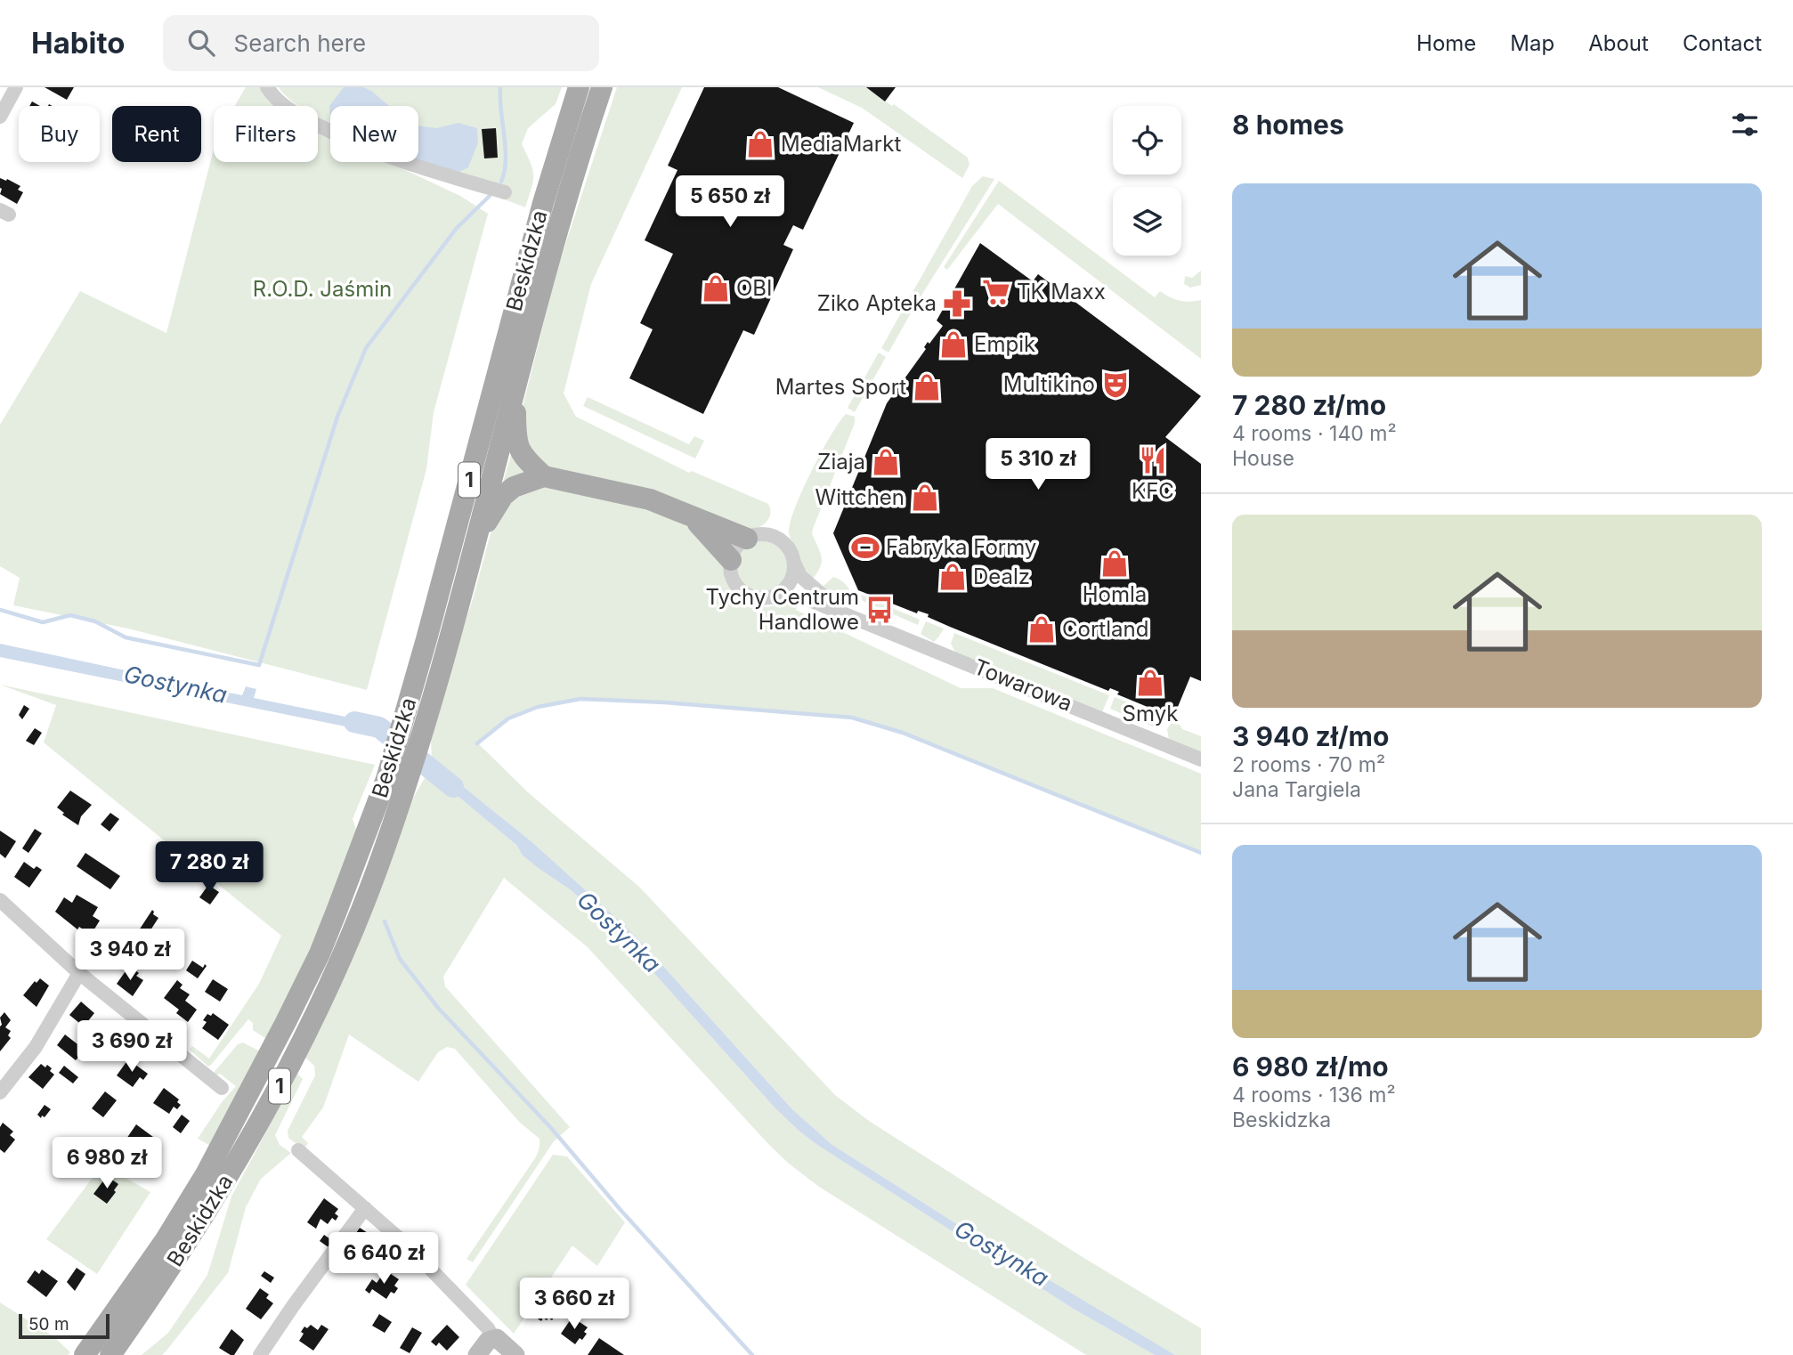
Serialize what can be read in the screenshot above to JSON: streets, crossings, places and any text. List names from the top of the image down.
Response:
{
  "streets": {
    "main road": ["Beskidzka", "1"],
    "street": ["Towarowa"]
  },
  "water": ["Gostynka"],
  "parks": ["R.O.D. Jaśmin"],
  "places": {
    "shop": [
      "MediaMarkt",
      "OBI",
      "Empik",
      "Martes Sport",
      "Ziaja",
      "Wittchen",
      "Homla",
      "Dealz",
      "Cortland",
      "Smyk"
    ],
    "supermarket": ["TK Maxx"],
    "pharmacy": ["Ziko Apteka"],
    "theatre": ["Multikino"],
    "restaurant": ["KFC"],
    "sports": ["Fabryka Formy"],
    "bus stop": ["Tychy Centrum Handlowe"]
  },
  "scale_bar": "50 m",
  "page": {
    "header": "Habito",
    "search": "Search here",
    "nav": [
      "Home",
      "Map",
      "About",
      "Contact"
    ],
    "heading": "8 homes",
    "chip": [
      "Buy",
      "Rent",
      "Filters",
      "New"
    ],
    "list": [
      {
        "name": "7 280 zł/mo",
        "note": "4 rooms · 140 m² · House"
      },
      {
        "name": "3 940 zł/mo",
        "note": "2 rooms · 70 m² · Jana Targiela"
      },
      {
        "name": "6 980 zł/mo",
        "note": "4 rooms · 136 m² · Beskidzka"
      }
    ],
    "price": [
      "5 650 zł",
      "5 310 zł",
      "7 280 zł",
      "3 940 zł",
      "3 690 zł",
      "6 980 zł",
      "6 640 zł",
      "3 660 zł"
    ],
    "scale": "50 m"
  }
}
